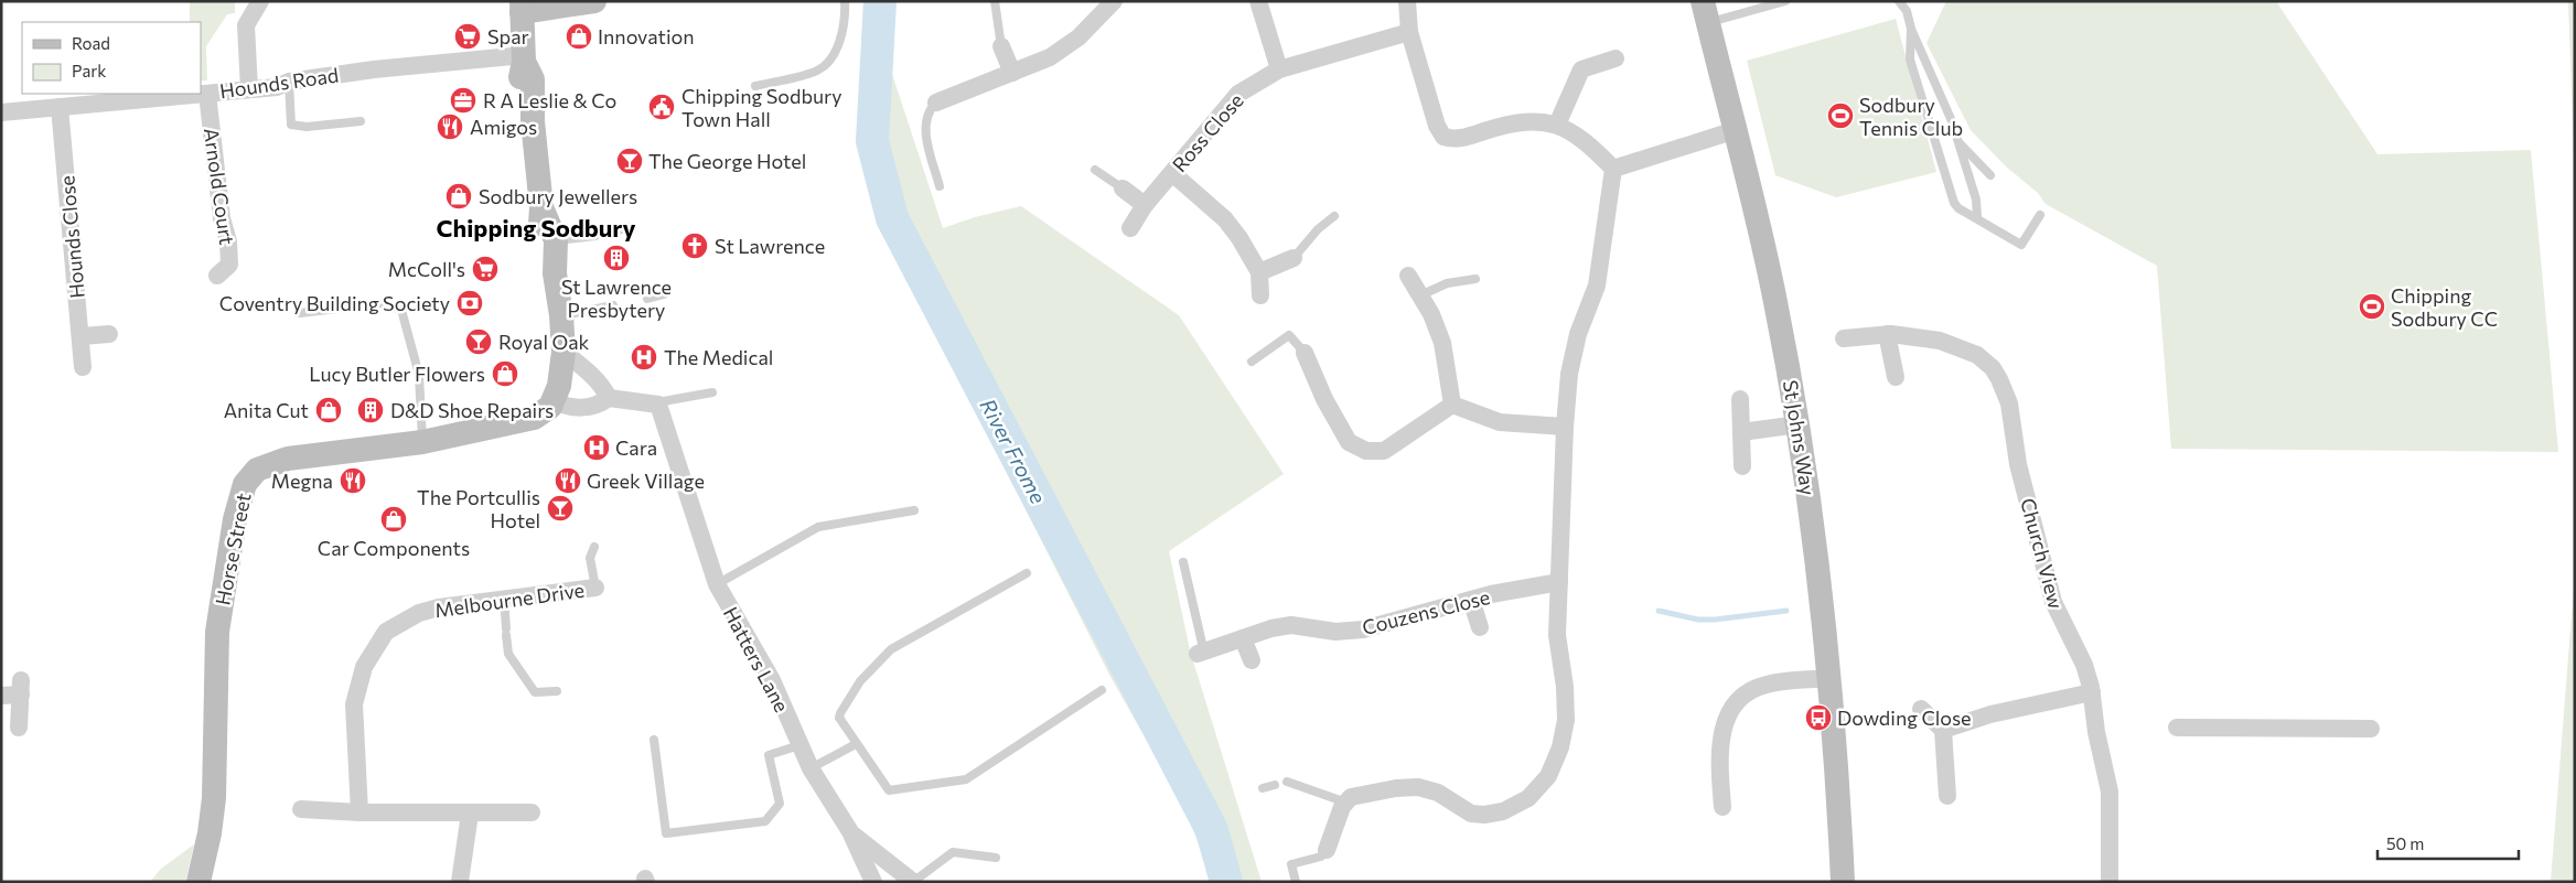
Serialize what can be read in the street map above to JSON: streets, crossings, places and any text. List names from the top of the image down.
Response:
{
  "streets": {
    "main road": ["St Johns Way", "Horse Street"],
    "street": [
      "Hounds Road",
      "Ross Close",
      "Arnold Court",
      "Hounds Close",
      "Church View",
      "Melbourne Drive",
      "Couzens Close",
      "Hatters Lane"
    ]
  },
  "crossings": [
    ["Hounds Road", "Arnold Court"],
    ["Hounds Road", "Hounds Close"]
  ],
  "districts": ["Chipping Sodbury"],
  "water": ["River Frome"],
  "places": {
    "supermarket": ["Spar", "McColl's"],
    "shop": [
      "Innovation",
      "Sodbury Jewellers",
      "Lucy Butler Flowers",
      "Anita Cut",
      "Car Components"
    ],
    "office": ["R A Leslie & Co"],
    "public building": ["Chipping Sodbury Town Hall"],
    "sports": ["Sodbury Tennis Club", "Chipping Sodbury CC"],
    "restaurant": ["Amigos", "Megna", "Greek Village"],
    "bar": ["The George Hotel", "Royal Oak", "The Portcullis Hotel"],
    "church": ["St Lawrence"],
    "building": ["St Lawrence Presbytery", "D&D Shoe Repairs"],
    "bank": ["Coventry Building Society"],
    "hospital": ["The Medical", "Cara"],
    "bus stop": ["Dowding Close"]
  },
  "legend": ["Road", "Park"],
  "scale_bar": "50 m"
}
